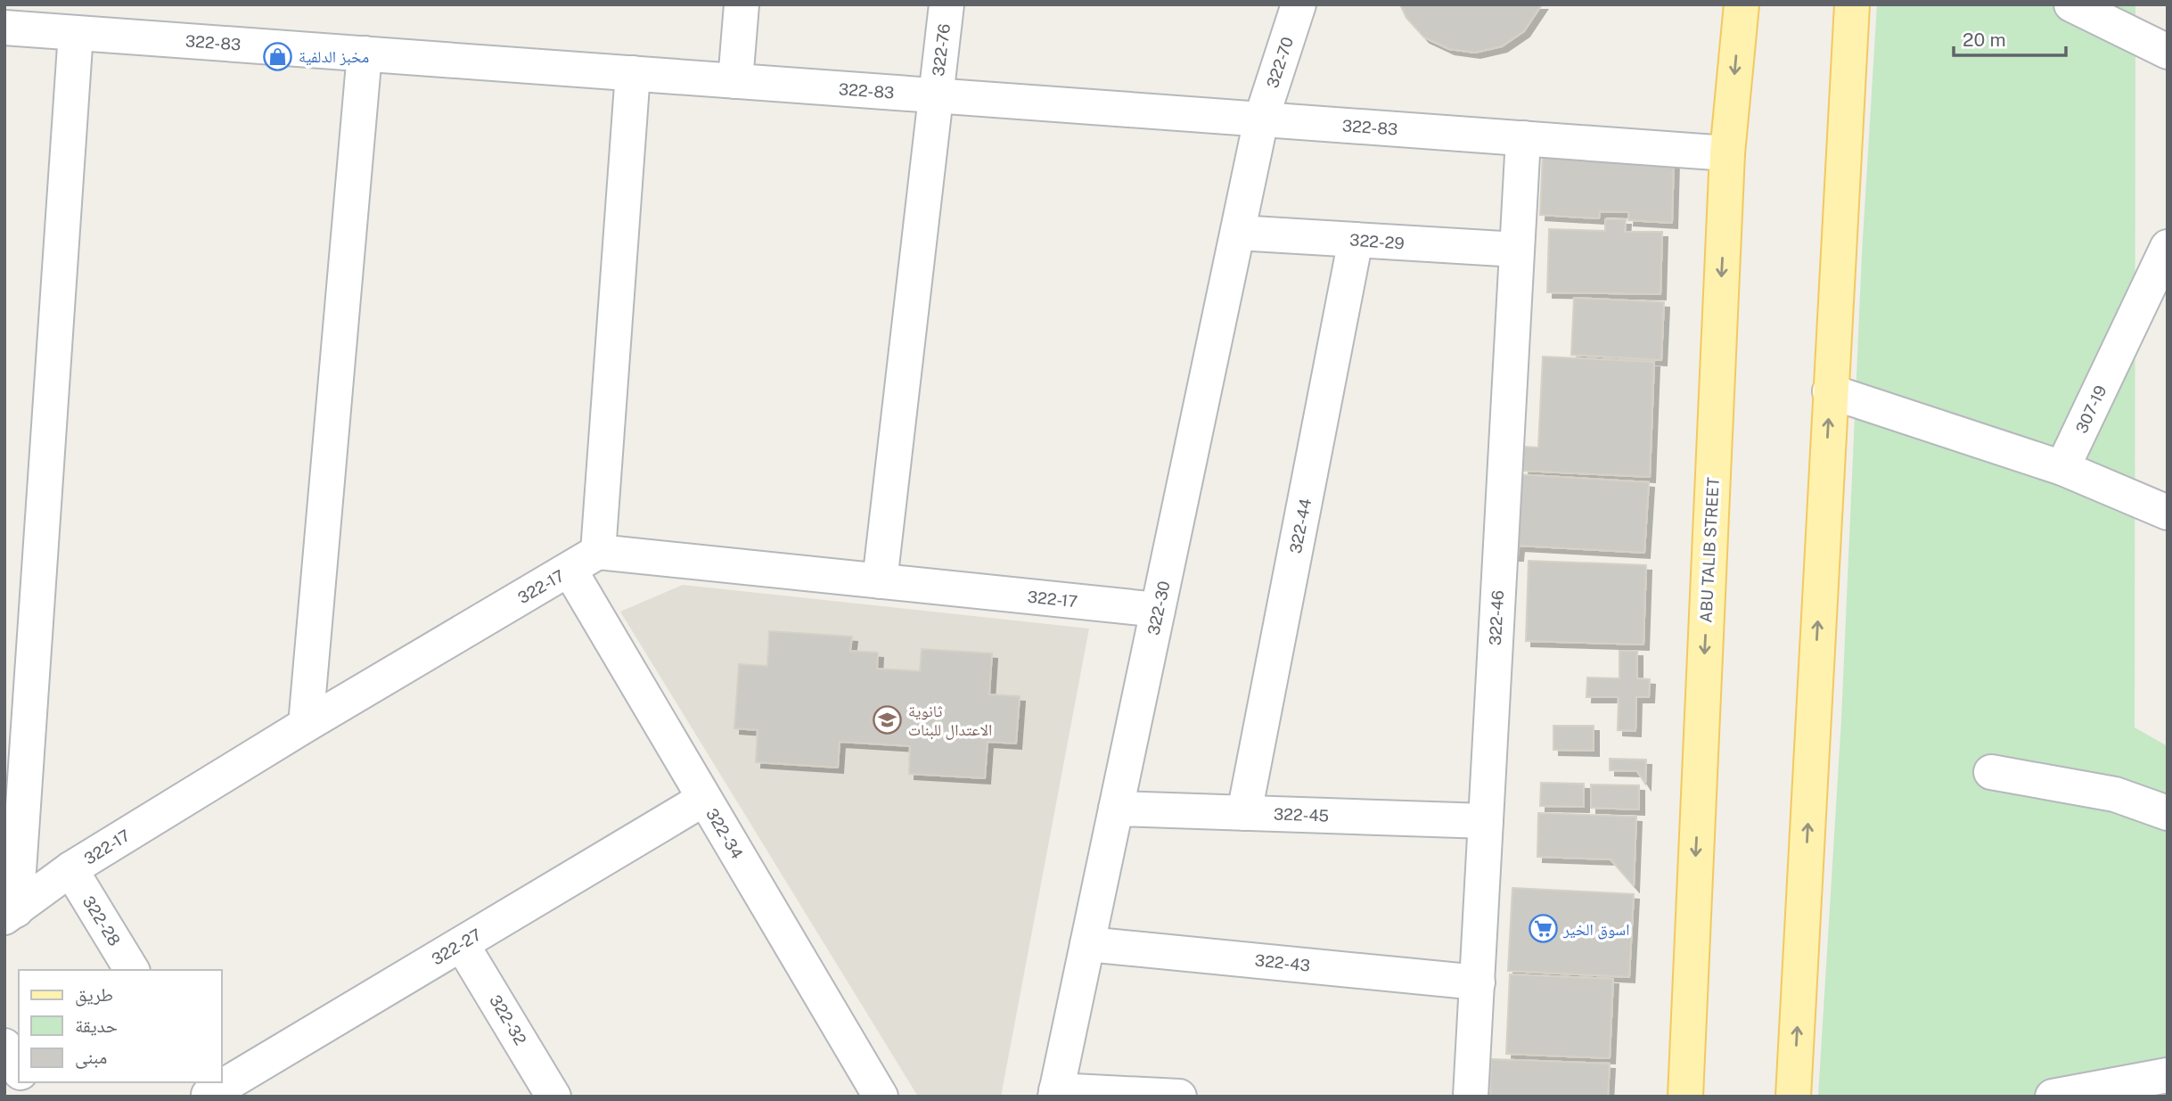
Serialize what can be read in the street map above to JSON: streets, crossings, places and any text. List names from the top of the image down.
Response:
{
  "streets": {
    "main road": ["ABU TALIB STREET"],
    "street": [
      "322-83",
      "322-76",
      "322-70",
      "322-29",
      "307-19",
      "322-44",
      "322-17",
      "322-30",
      "322-46",
      "322-45",
      "322-34",
      "322-28",
      "322-27",
      "322-43",
      "322-32"
    ]
  },
  "crossings": [
    ["322-83", "322-76"],
    ["322-83", "322-70"],
    ["322-83", "ABU TALIB STREET"],
    ["322-83", "322-30"],
    ["322-83", "322-46"],
    ["322-76", "322-17"],
    ["322-70", "322-30"],
    ["322-29", "322-44"],
    ["322-29", "322-30"],
    ["322-29", "322-46"],
    ["322-44", "322-45"],
    ["322-17", "322-30"],
    ["322-17", "322-34"],
    ["322-17", "322-28"],
    ["322-30", "322-45"],
    ["322-30", "322-43"],
    ["322-46", "322-45"],
    ["322-46", "322-43"],
    ["322-34", "322-27"],
    ["322-27", "322-32"]
  ],
  "places": {
    "shop": ["مخبز الدلفية"],
    "school or university": ["ثانوية الاعتدال للبنات"],
    "supermarket": ["اسوق الخير"]
  },
  "legend": ["طريق", "حديقة", "مبنى"],
  "scale_bar": "20 m"
}
